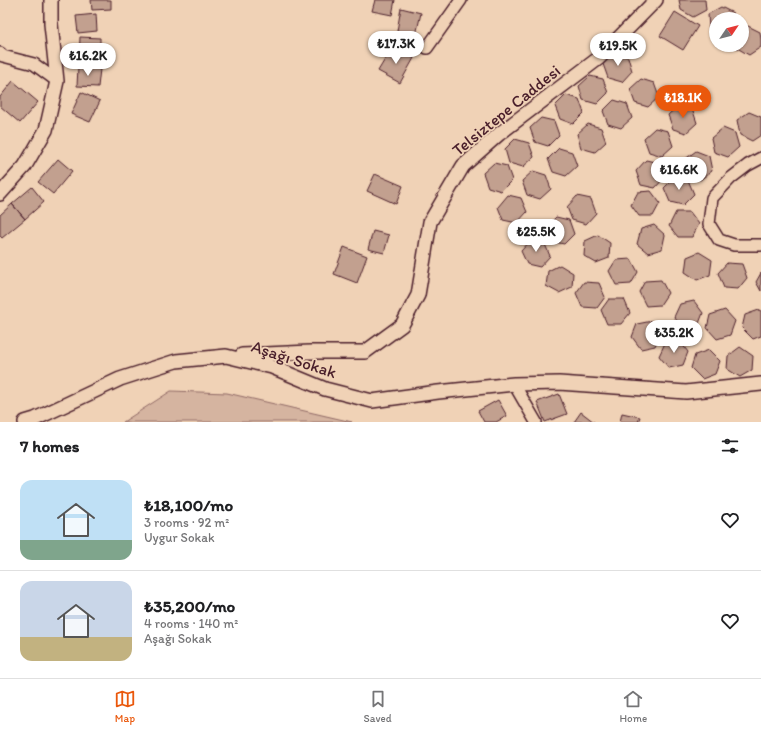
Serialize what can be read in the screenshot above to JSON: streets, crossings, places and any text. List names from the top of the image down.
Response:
{
  "streets": {
    "street": ["Telsiztepe Caddesi", "Aşağı Sokak"]
  },
  "crossings": [
    ["Telsiztepe Caddesi", "Aşağı Sokak"]
  ],
  "north": "top right",
  "page": {
    "price": [
      "₺17.3K",
      "₺19.5K",
      "₺16.2K",
      "₺18.1K",
      "₺16.6K",
      "₺25.5K",
      "₺35.2K"
    ],
    "heading": "7 homes",
    "list": [
      {
        "name": "₺18,100/mo",
        "note": "3 rooms · 92 m² · Uygur Sokak"
      },
      {
        "name": "₺35,200/mo",
        "note": "4 rooms · 140 m² · Aşağı Sokak"
      }
    ],
    "tabs": ["Map", "Saved", "Home"]
  }
}
